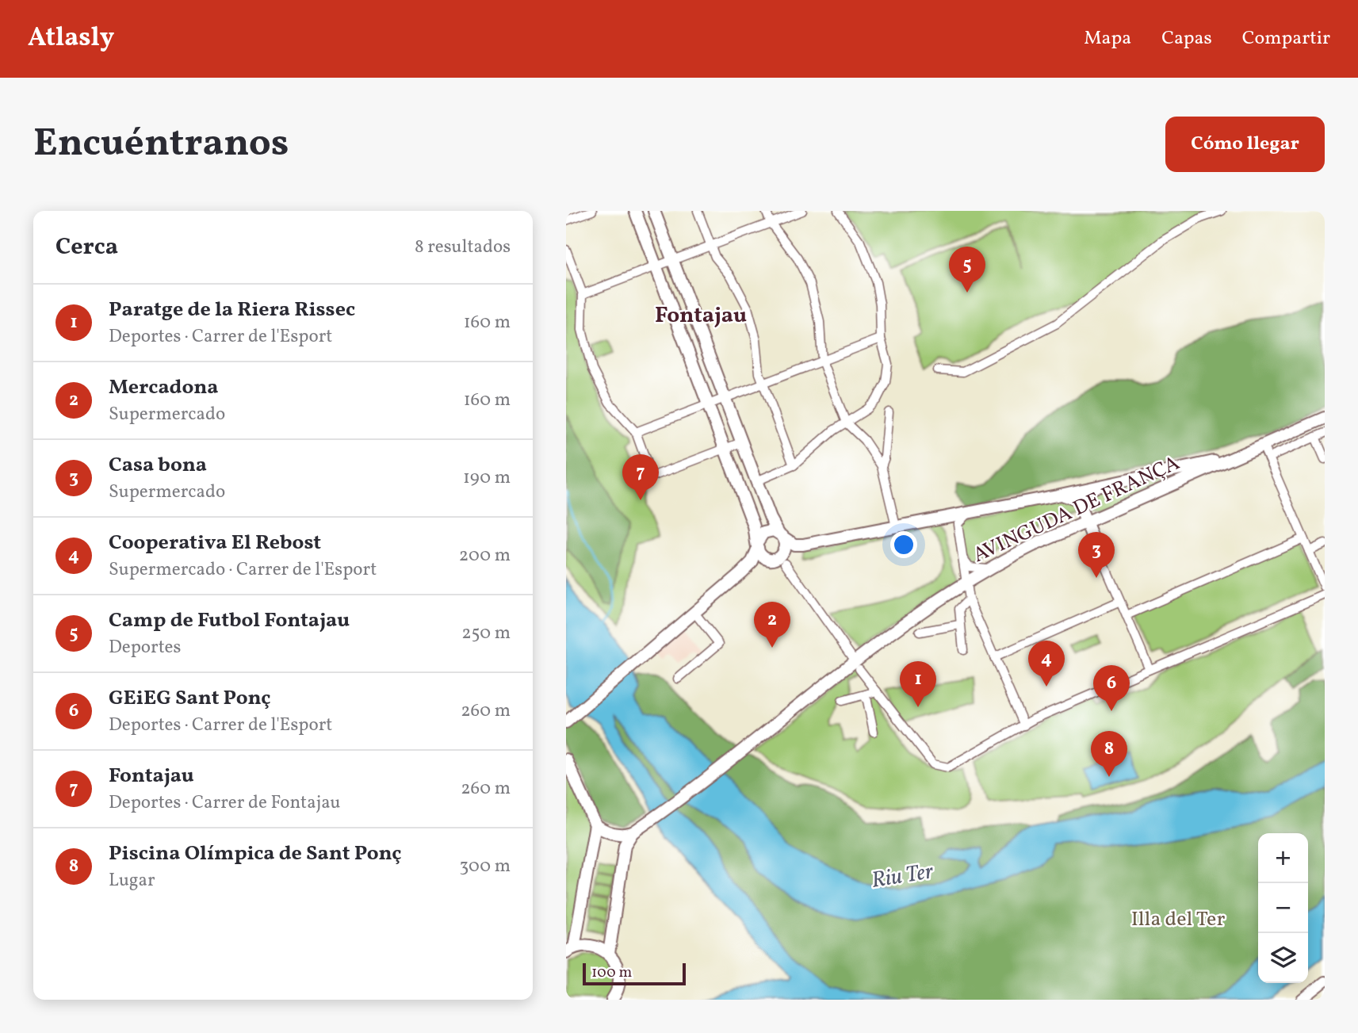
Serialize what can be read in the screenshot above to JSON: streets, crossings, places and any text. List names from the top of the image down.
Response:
{
  "streets": {
    "main road": ["AVINGUDA DE FRANÇA"]
  },
  "districts": ["Fontajau"],
  "water": ["Riu Ter"],
  "parks": ["Illa del Ter"],
  "scale_bar": "100 m",
  "page": {
    "header": "Atlasly",
    "nav": ["Mapa", "Capas", "Compartir"],
    "buttons": "Cómo llegar",
    "title": "Encuéntranos",
    "heading": ["Cerca", "8 resultados"],
    "pins": [
      "5",
      "7",
      "3",
      "2",
      "4",
      "1",
      "6",
      "8"
    ],
    "list": [
      {
        "mark": "1",
        "name": "Paratge de la Riera Rissec",
        "note": "Deportes · Carrer de l'Esport",
        "value": "160 m"
      },
      {
        "mark": "2",
        "name": "Mercadona",
        "note": "Supermercado",
        "value": "160 m"
      },
      {
        "mark": "3",
        "name": "Casa bona",
        "note": "Supermercado",
        "value": "190 m"
      },
      {
        "mark": "4",
        "name": "Cooperativa El Rebost",
        "note": "Supermercado · Carrer de l'Esport",
        "value": "200 m"
      },
      {
        "mark": "5",
        "name": "Camp de Futbol Fontajau",
        "note": "Deportes",
        "value": "250 m"
      },
      {
        "mark": "6",
        "name": "GEiEG Sant Ponç",
        "note": "Deportes · Carrer de l'Esport",
        "value": "260 m"
      },
      {
        "mark": "7",
        "name": "Fontajau",
        "note": "Deportes · Carrer de Fontajau",
        "value": "260 m"
      },
      {
        "mark": "8",
        "name": "Piscina Olímpica de Sant Ponç",
        "note": "Lugar",
        "value": "300 m"
      }
    ],
    "map_buttons": ["+", "−"],
    "scale": "100 m"
  }
}
